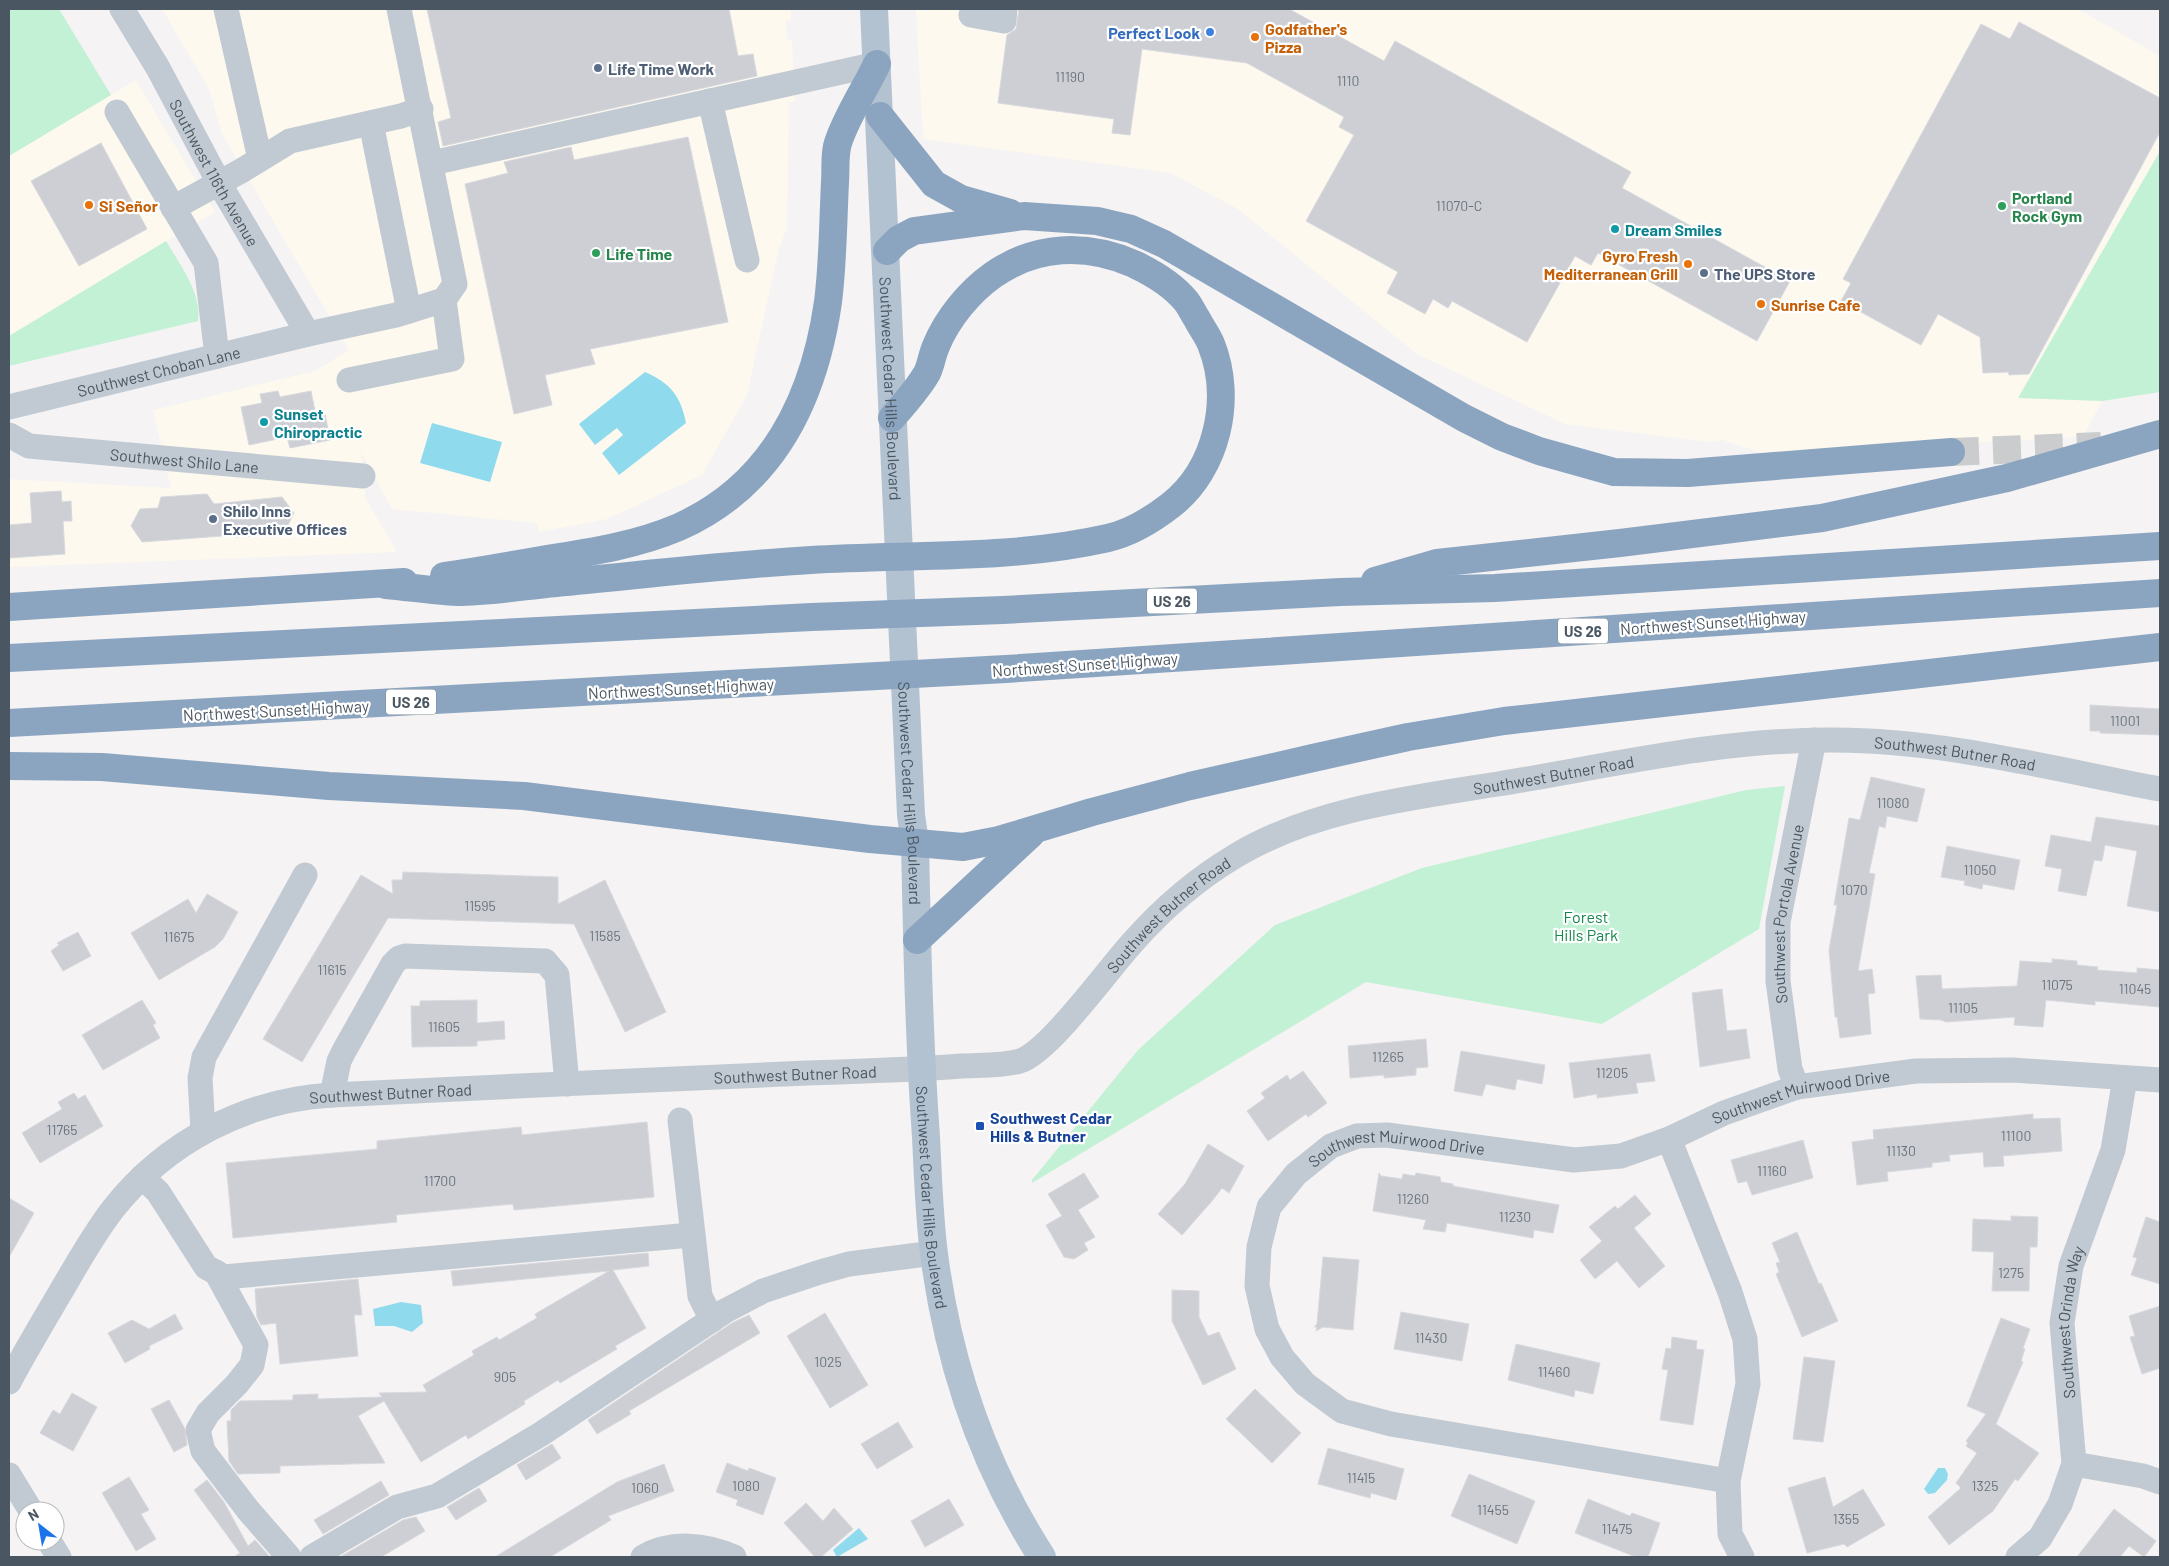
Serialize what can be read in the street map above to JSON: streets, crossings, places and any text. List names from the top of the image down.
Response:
{
  "streets": {
    "highway": ["US 26", "Northwest Sunset Highway"],
    "main road": ["Southwest Cedar Hills Boulevard"],
    "street": [
      "Southwest 116th Avenue",
      "Southwest Choban Lane",
      "Southwest Shilo Lane",
      "Southwest Butner Road",
      "Southwest Portola Avenue",
      "Southwest Muirwood Drive",
      "Southwest Orinda Way"
    ]
  },
  "crossings": [
    ["Southwest 116th Avenue", "Southwest Choban Lane"],
    ["Southwest Cedar Hills Boulevard", "Southwest Butner Road"],
    ["Southwest Butner Road", "Southwest Portola Avenue"],
    ["Southwest Portola Avenue", "Southwest Muirwood Drive"],
    ["Southwest Muirwood Drive", "Southwest Orinda Way"]
  ],
  "parks": ["Forest Hills Park"],
  "places": {
    "other": [
      "Perfect Look",
      "Godfather's Pizza",
      "Life Time Work",
      "Si Señor",
      "Portland Rock Gym",
      "Dream Smiles",
      "Life Time",
      "Gyro Fresh Mediterranean Grill",
      "The UPS Store",
      "Sunrise Cafe",
      "Sunset Chiropractic",
      "Shilo Inns Executive Offices"
    ],
    "transit": ["Southwest Cedar Hills & Butner"]
  },
  "house_numbers": [
    "11190",
    "1110",
    "11070-C",
    "11001",
    "11080",
    "11050",
    "1070",
    "11595",
    "11585",
    "11675",
    "11615",
    "11075",
    "11045",
    "11105",
    "11605",
    "11265",
    "11205",
    "11765",
    "11100",
    "11130",
    "11160",
    "11700",
    "11260",
    "11230",
    "1275",
    "11430",
    "1025",
    "11460",
    "905",
    "11415",
    "1080",
    "1325",
    "1060",
    "11455",
    "1355",
    "11475"
  ],
  "north": "top left"
}
